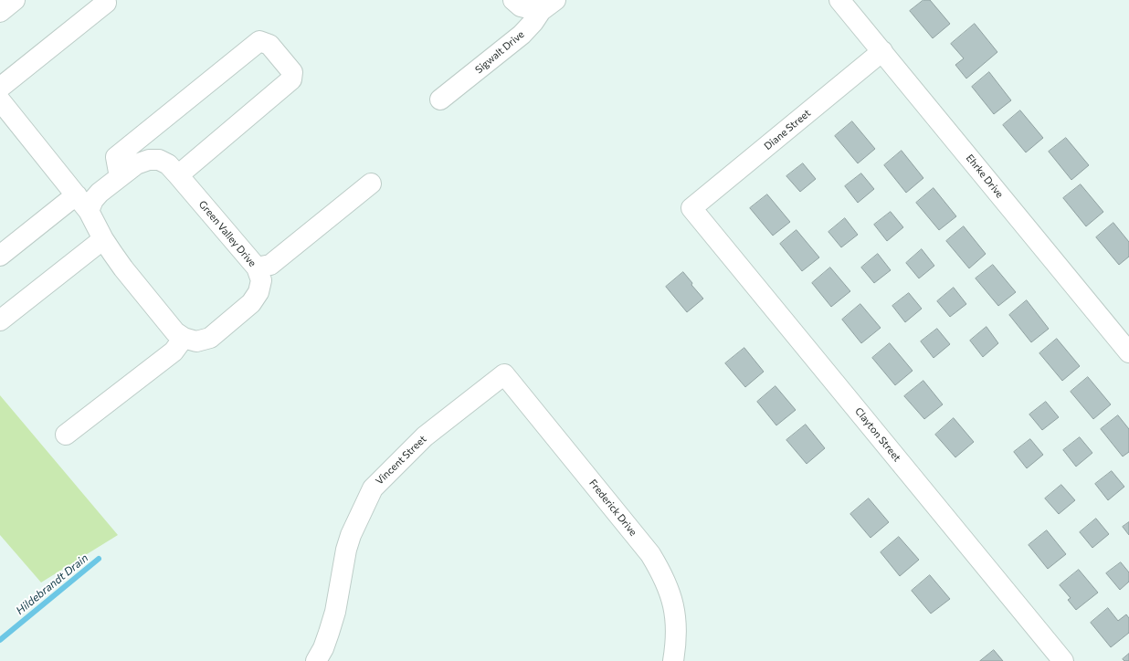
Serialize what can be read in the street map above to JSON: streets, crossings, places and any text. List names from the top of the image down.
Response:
{
  "streets": {
    "street": [
      "Sigwalt Drive",
      "Diane Street",
      "Ehrke Drive",
      "Green Valley Drive",
      "Clayton Street",
      "Vincent Street",
      "Frederick Drive"
    ]
  },
  "crossings": [
    ["Diane Street", "Ehrke Drive"],
    ["Diane Street", "Clayton Street"],
    ["Vincent Street", "Frederick Drive"]
  ],
  "water": ["Hildebrandt Drain"]
}
